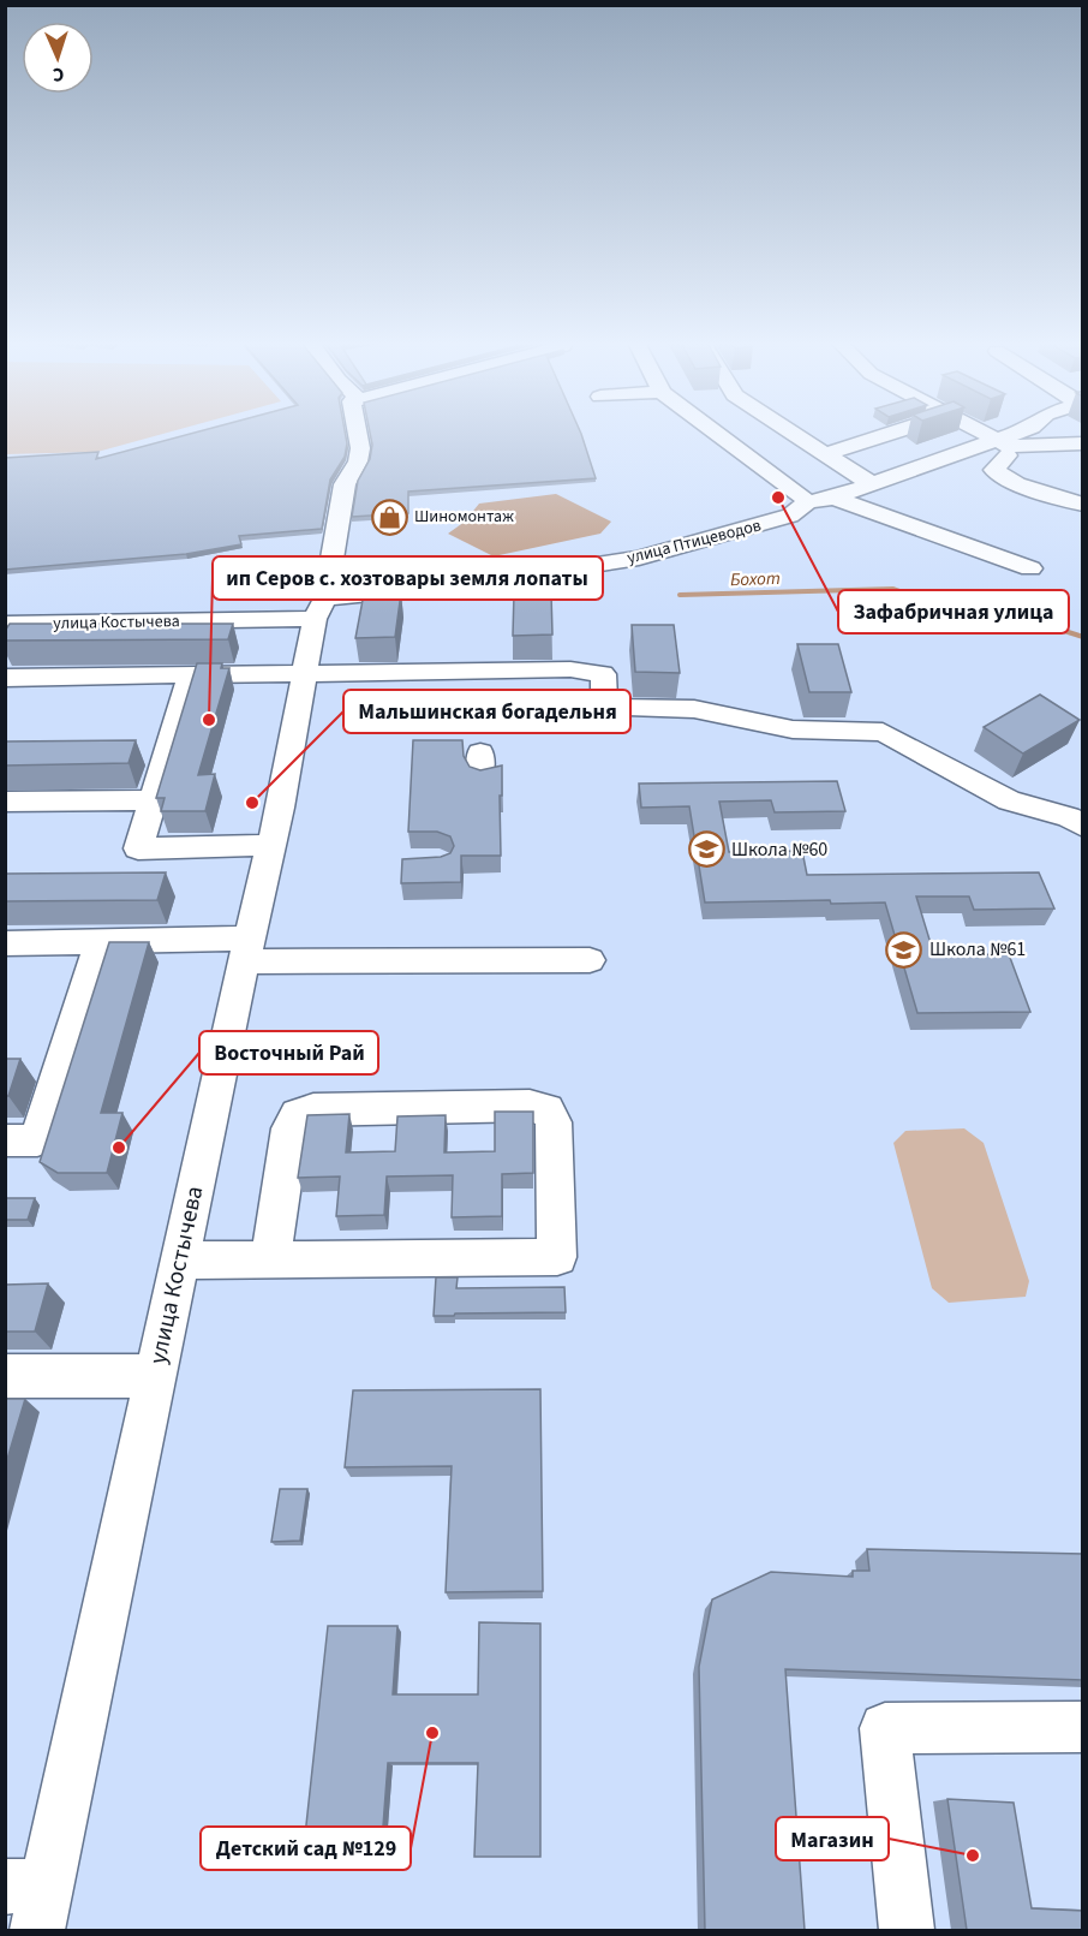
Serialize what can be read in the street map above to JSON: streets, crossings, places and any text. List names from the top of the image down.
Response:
{
  "streets": {
    "street": ["улица Птицеводов", "улица Костычева"]
  },
  "crossings": [
    ["улица Птицеводов", "улица Костычева"]
  ],
  "water": ["Бохот"],
  "places": {
    "other": [
      "Зафабричная улица",
      "ип Серов с. хозтовары земля лопаты",
      "Мальшинская богадельня",
      "Восточный Рай",
      "Детский сад №129",
      "Магазин"
    ],
    "shop": ["Шиномонтаж"],
    "school or university": ["Школа №60", "Школа №61"]
  },
  "north": "bottom"
}
